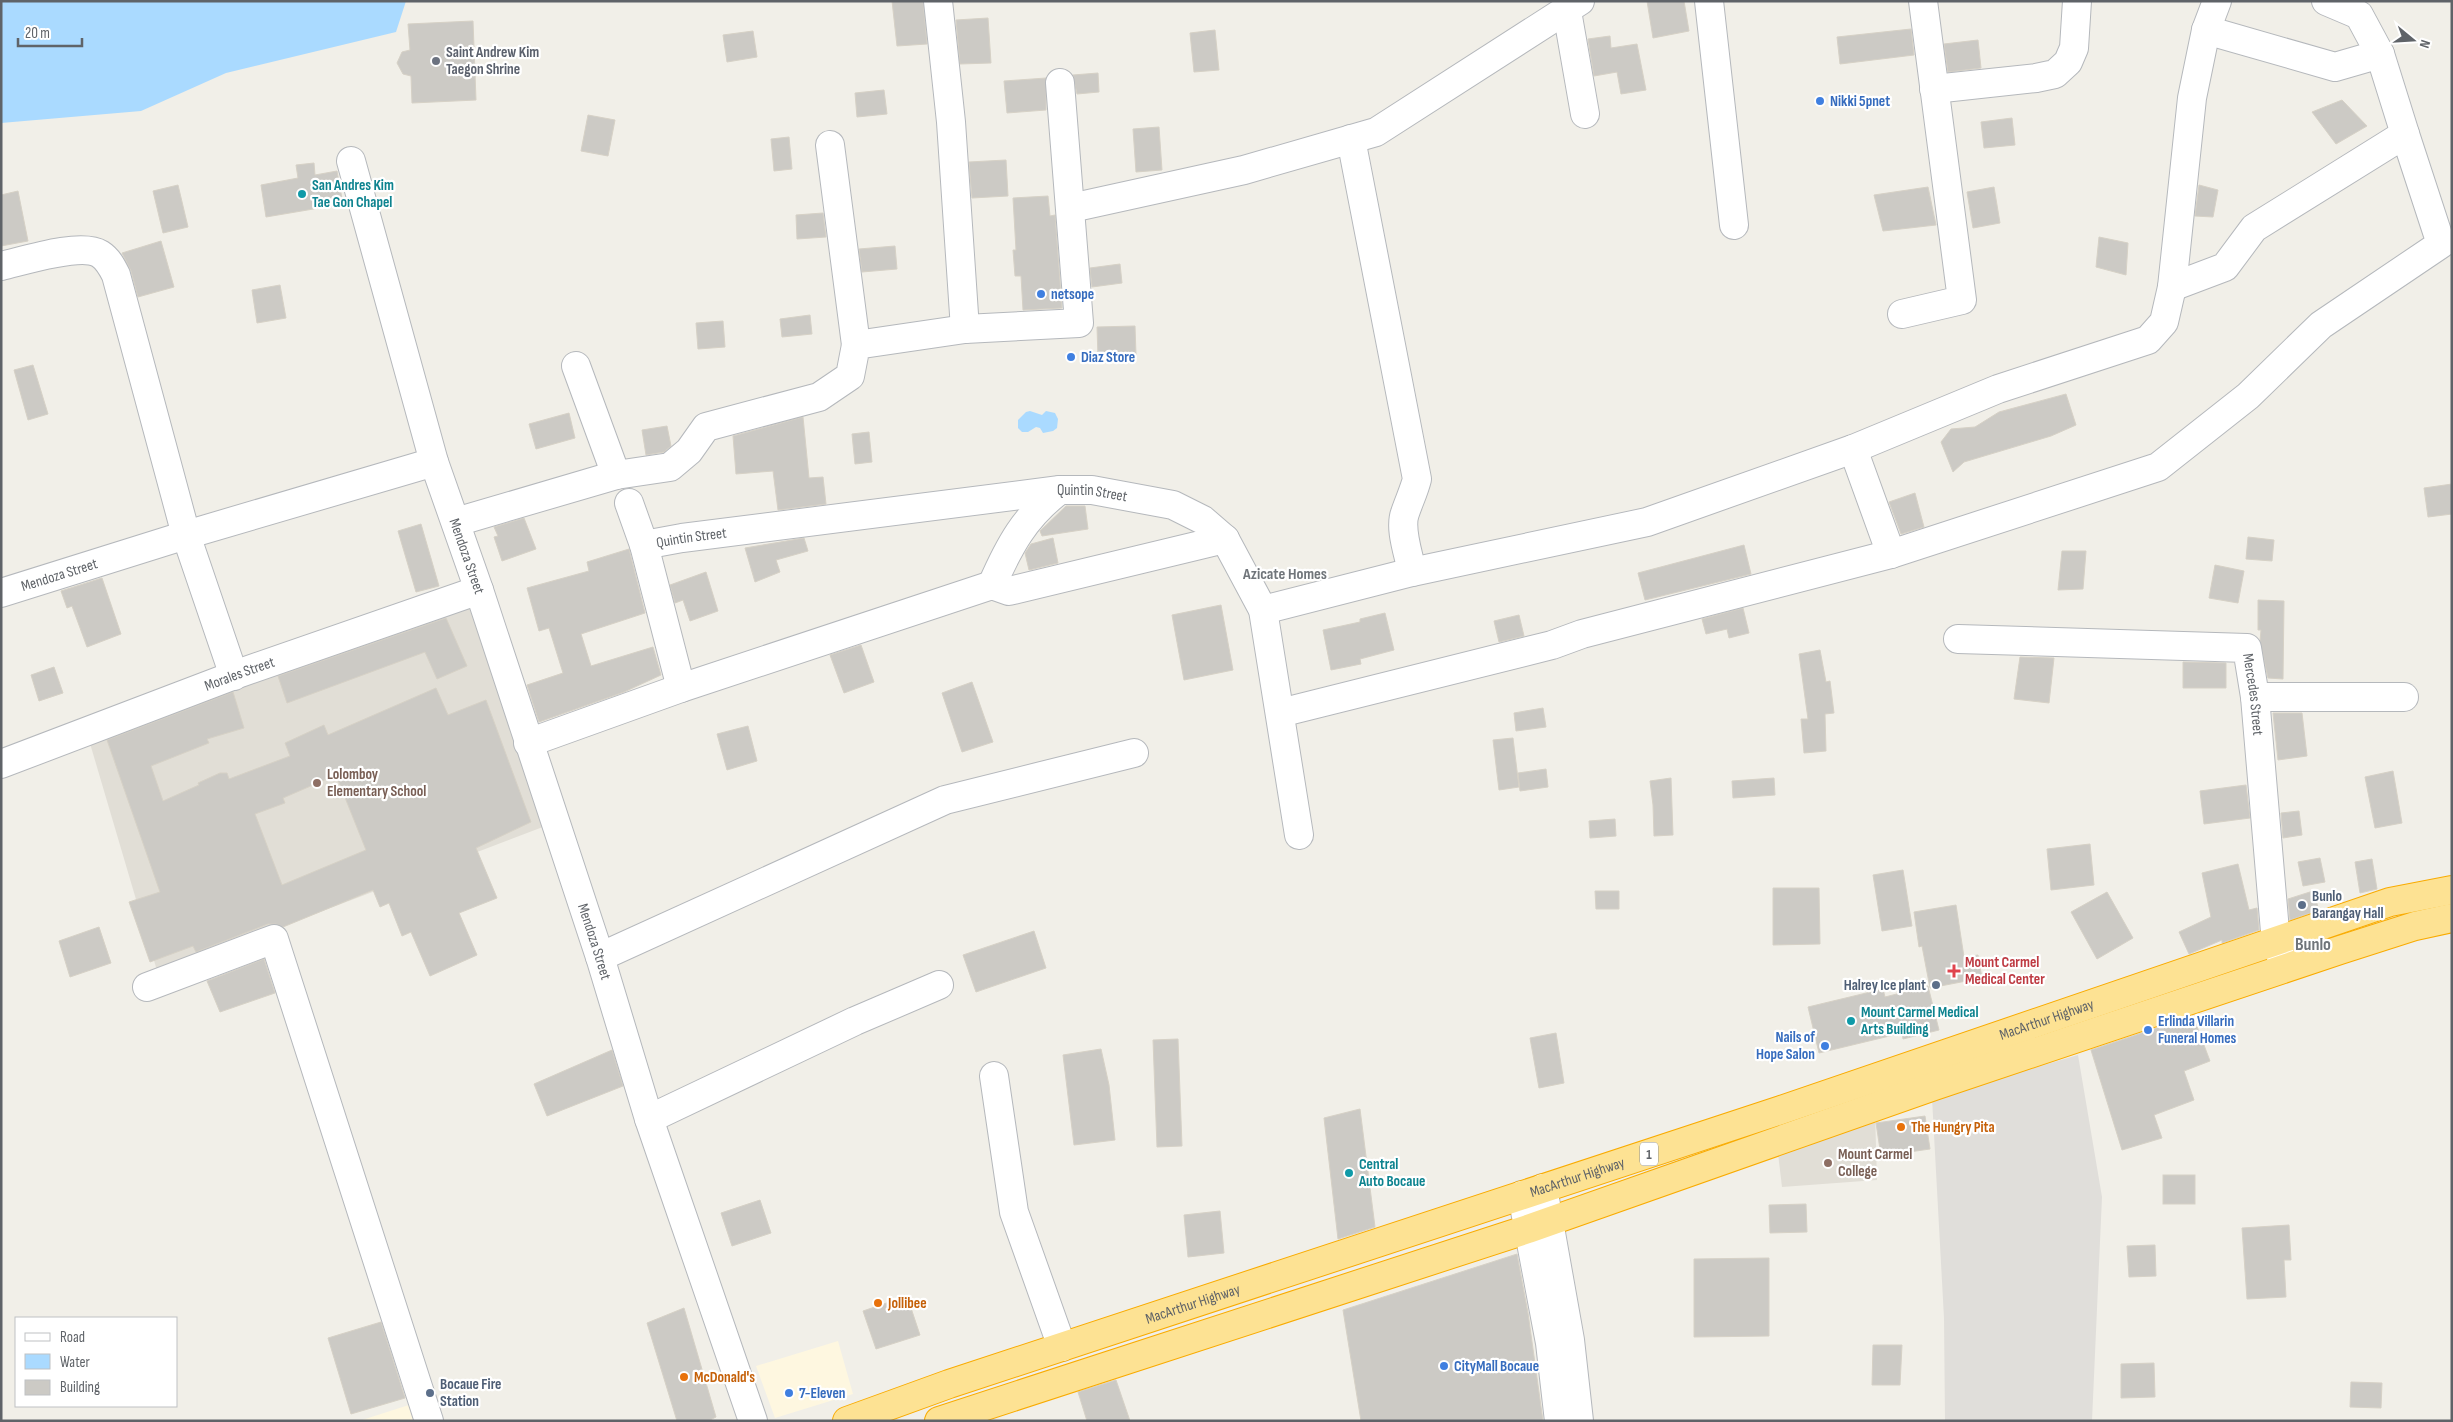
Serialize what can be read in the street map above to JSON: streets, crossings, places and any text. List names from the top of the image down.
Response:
{
  "streets": {
    "highway": ["MacArthur Highway", "1"],
    "street": [
      "Quintin Street",
      "Mendoza Street",
      "Morales Street",
      "Mercedes Street"
    ]
  },
  "crossings": [
    ["Mendoza Street", "Morales Street"],
    ["Mercedes Street", "MacArthur Highway"]
  ],
  "districts": ["Azicate Homes", "Bunlo"],
  "places": {
    "other": [
      "Saint Andrew Kim Taegon Shrine",
      "Nikki 5pnet",
      "San Andres Kim Tae Gon Chapel",
      "netsope",
      "Diaz Store",
      "Lolomboy Elementary School",
      "Bunlo Barangay Hall",
      "Halrey Ice plant",
      "Mount Carmel Medical Arts Building",
      "Erlinda Villarin Funeral Homes",
      "Nails of Hope Salon",
      "The Hungry Pita",
      "Mount Carmel College",
      "Central Auto Bocaue",
      "Jollibee",
      "CityMall Bocaue",
      "McDonald's",
      "Bocaue Fire Station",
      "7-Eleven"
    ],
    "health": ["Mount Carmel Medical Center"]
  },
  "legend": ["Road", "Water", "Building"],
  "scale_bar": "20 m",
  "north": "right"
}
